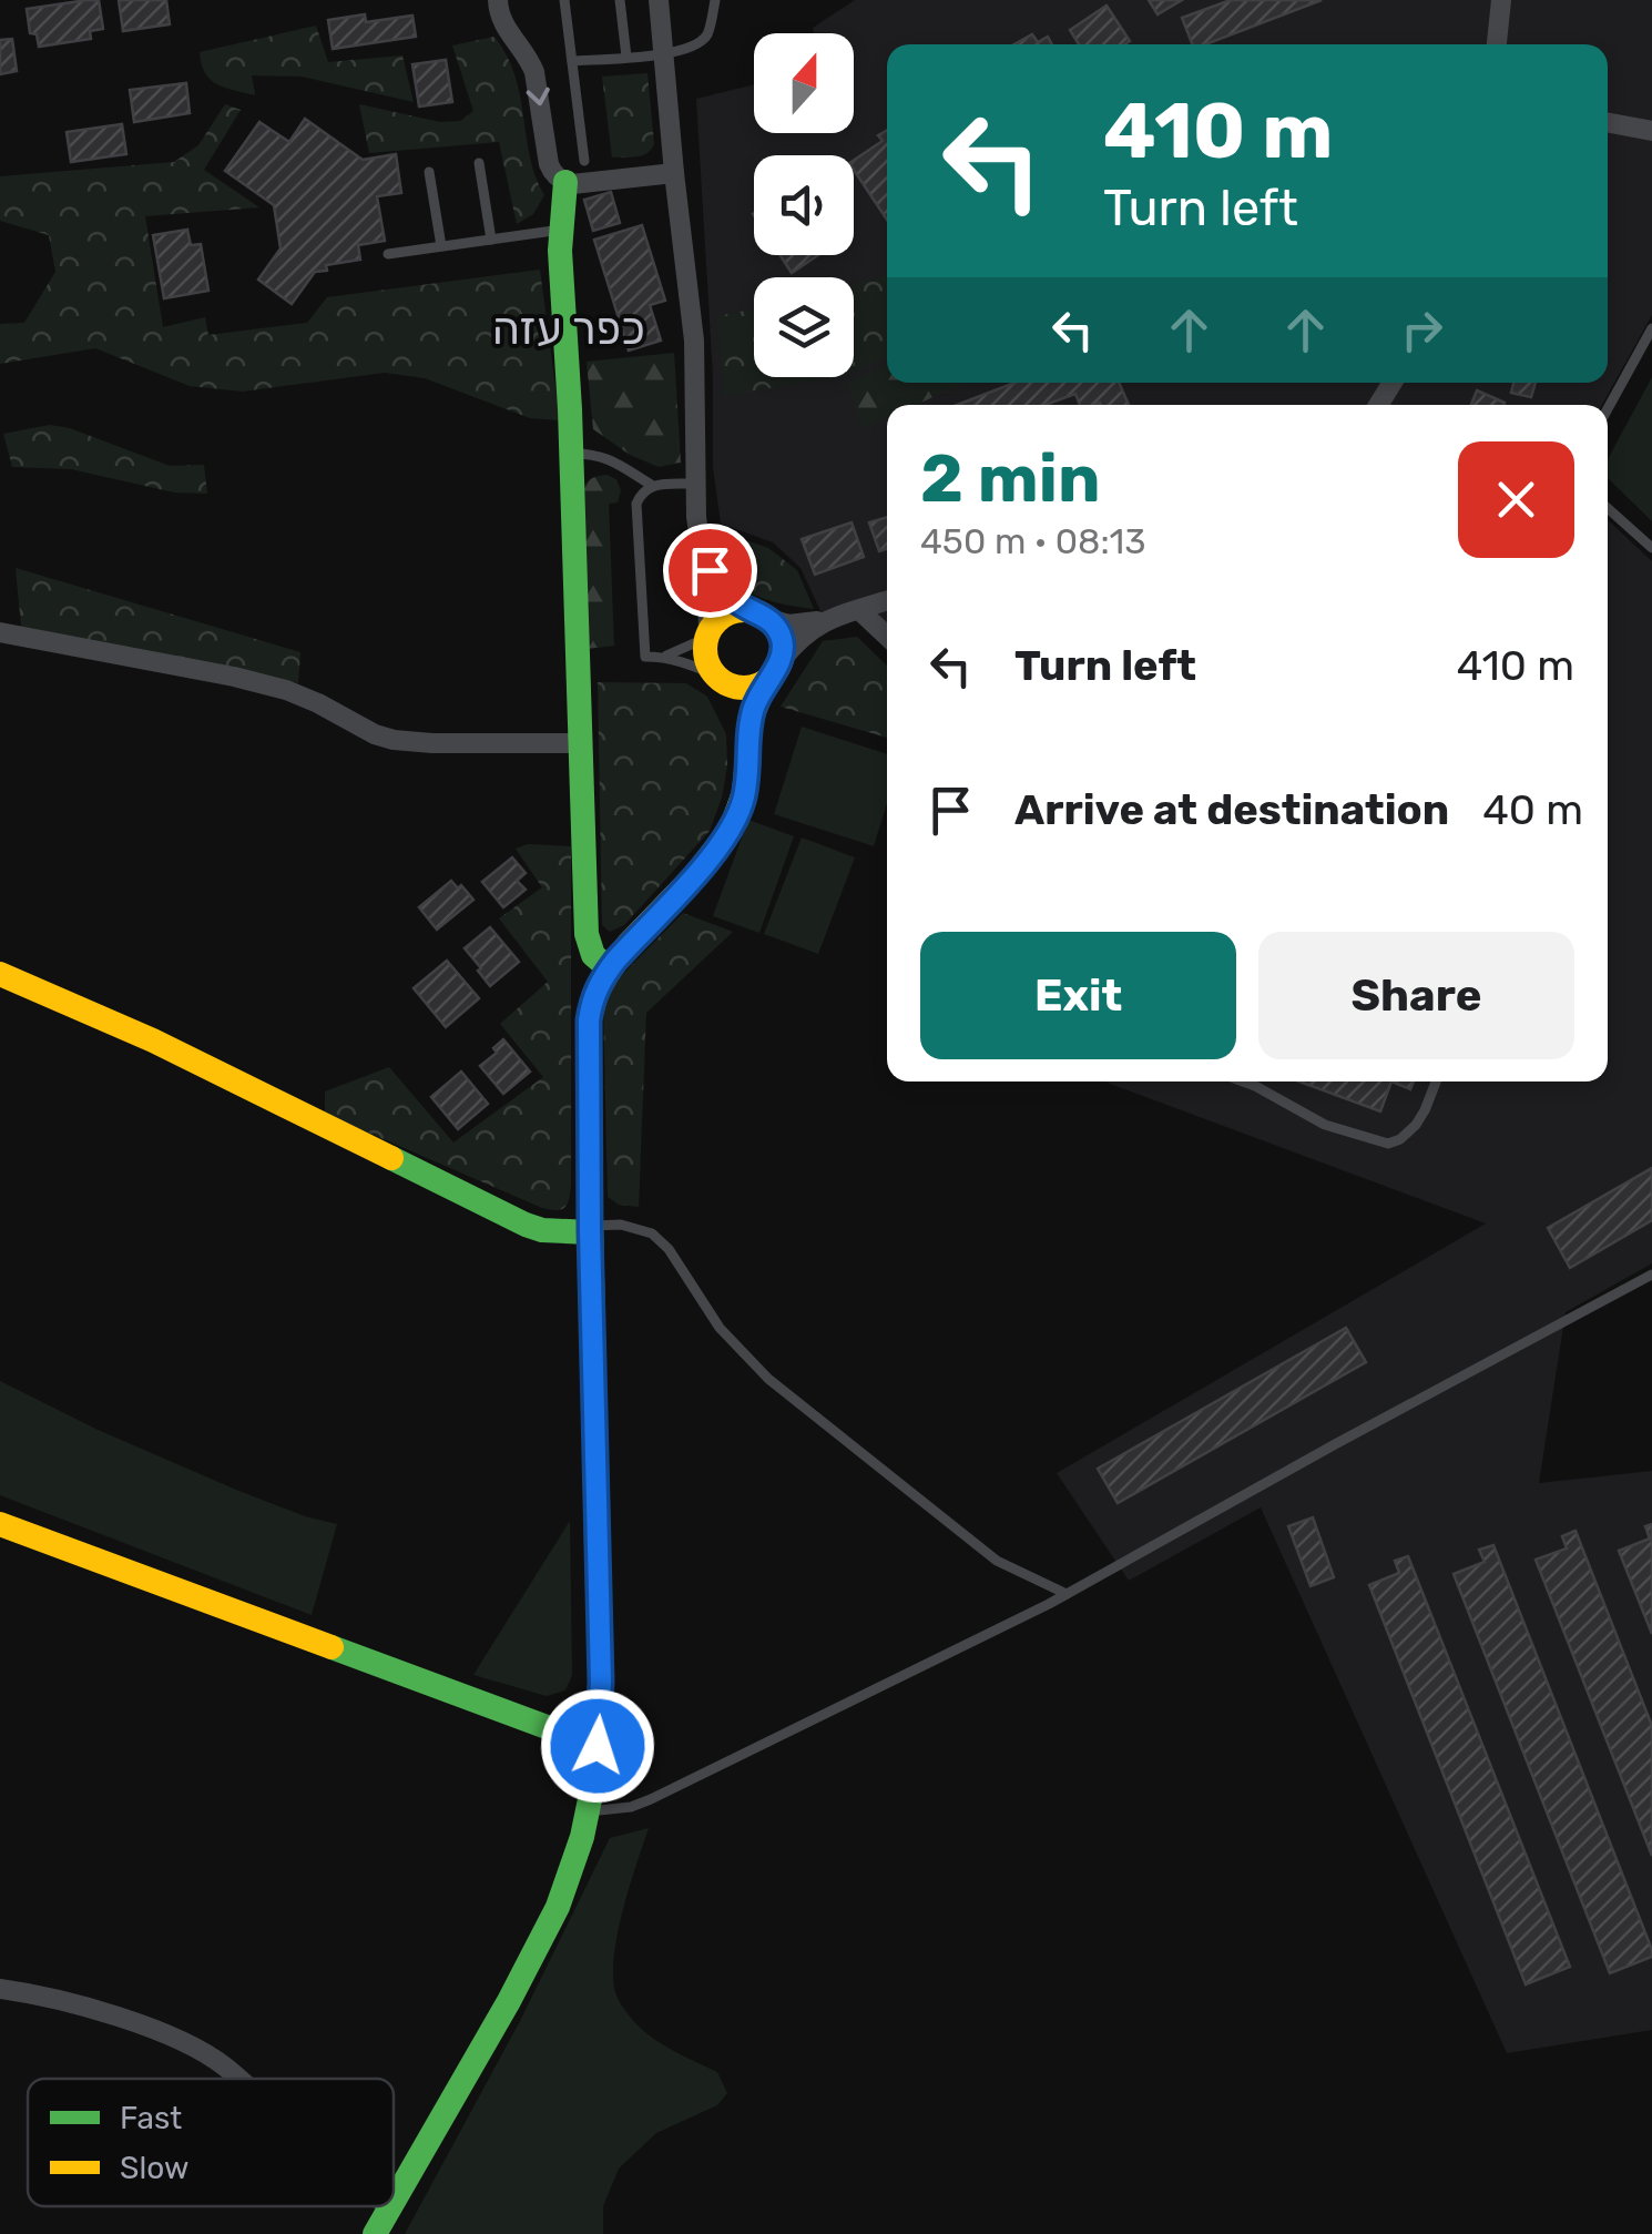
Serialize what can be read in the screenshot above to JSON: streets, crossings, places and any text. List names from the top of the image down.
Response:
{
  "districts": ["כפר עזה"],
  "legend": ["Fast", "Slow"],
  "north": "top",
  "page": {
    "turn": ["410 m", "Turn left"],
    "heading": ["2 min", "450 m · 08:13"],
    "list": [
      {
        "name": "Turn left",
        "value": "410 m"
      },
      {
        "name": "Arrive at destination",
        "value": "40 m"
      }
    ],
    "buttons": ["Exit", "Share"]
  }
}
